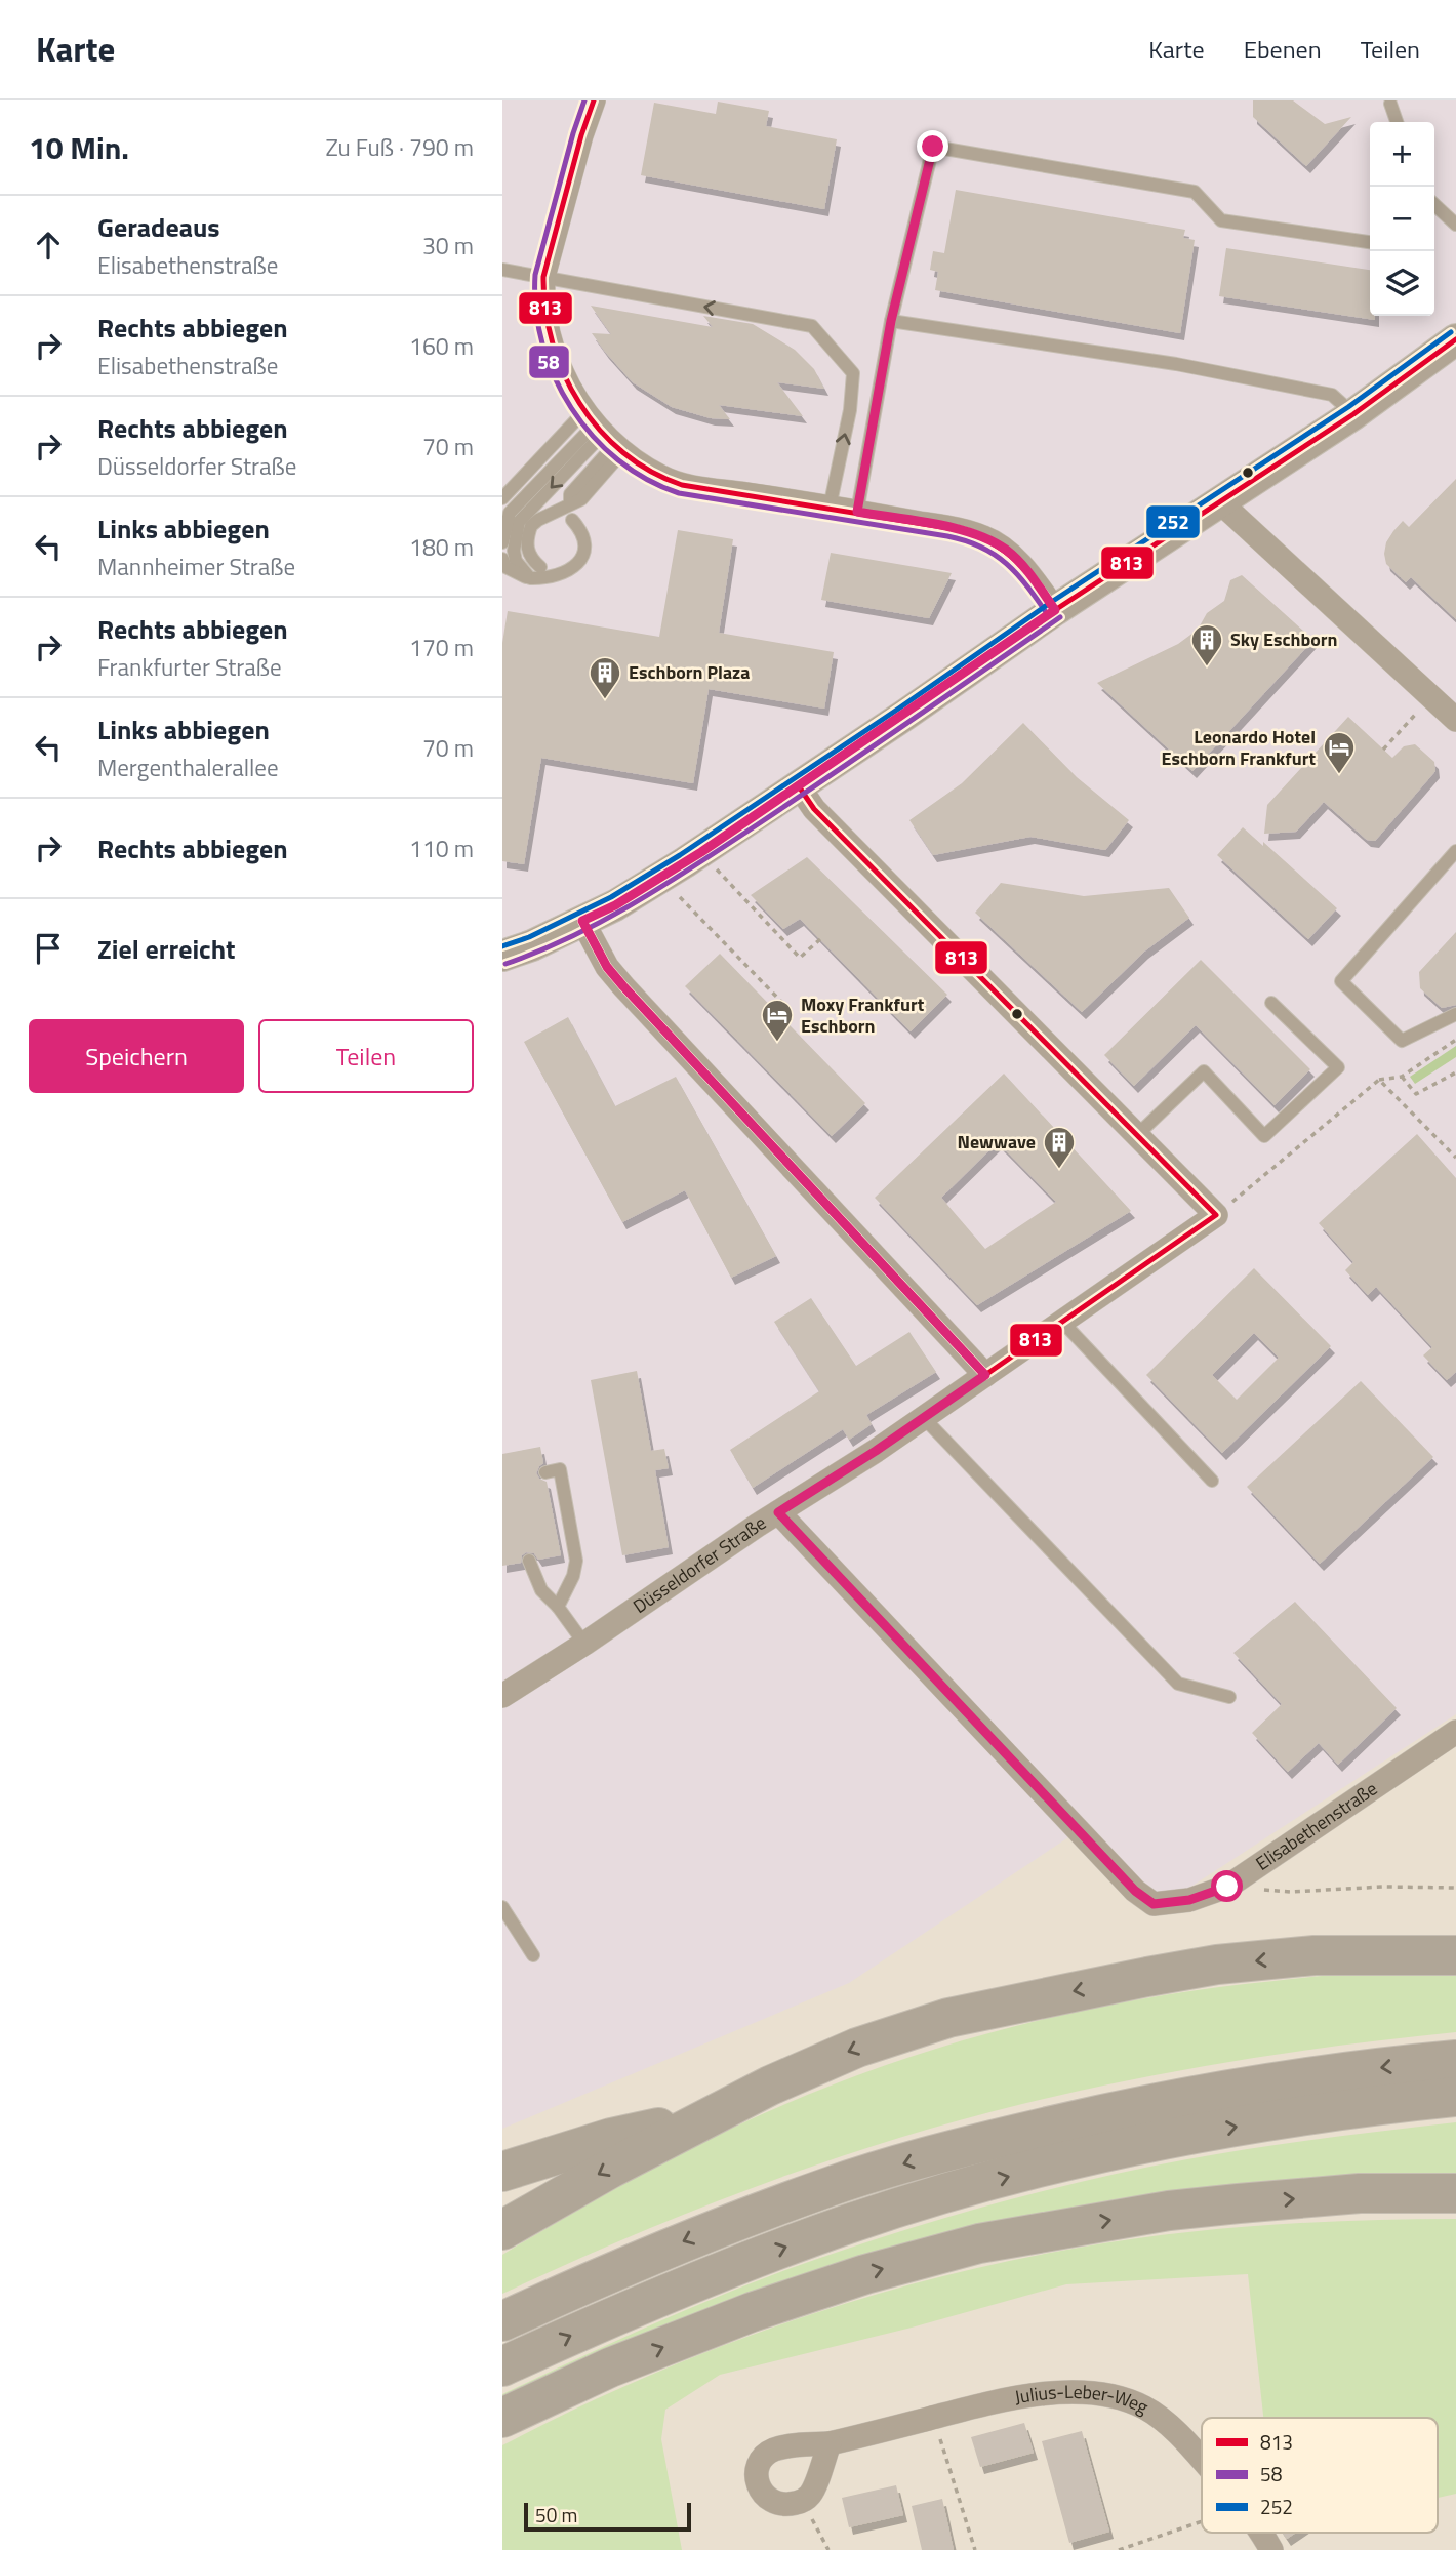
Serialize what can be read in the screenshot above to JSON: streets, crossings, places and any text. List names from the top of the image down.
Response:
{
  "streets": {
    "street": ["Düsseldorfer Straße", "Elisabethenstraße", "Julius-Leber-Weg"]
  },
  "crossings": [
    ["Düsseldorfer Straße", "Elisabethenstraße"]
  ],
  "places": {
    "building": ["Sky Eschborn", "Eschborn Plaza", "Newwave"],
    "hotel": ["Leonardo Hotel Eschborn Frankfurt", "Moxy Frankfurt Eschborn"]
  },
  "lines": ["transit line 813", "transit line 58", "transit line 252"],
  "legend": ["813", "58", "252"],
  "scale_bar": "50 m",
  "page": {
    "header": "Karte",
    "nav": ["Karte", "Ebenen", "Teilen"],
    "heading": ["10 Min.", "Zu Fuß · 790 m"],
    "map_buttons": ["+", "−"],
    "list": [
      ["Geradeaus", "Elisabethenstraße", "30 m"],
      ["Rechts abbiegen", "Elisabethenstraße", "160 m"],
      ["Rechts abbiegen", "Düsseldorfer Straße", "70 m"],
      ["Links abbiegen", "Mannheimer Straße", "180 m"],
      ["Rechts abbiegen", "Frankfurter Straße", "170 m"],
      ["Links abbiegen", "Mergenthalerallee", "70 m"],
      ["Rechts abbiegen", "110 m"],
      "Ziel erreicht"
    ],
    "buttons": ["Speichern", "Teilen"],
    "scale": "50 m"
  }
}
